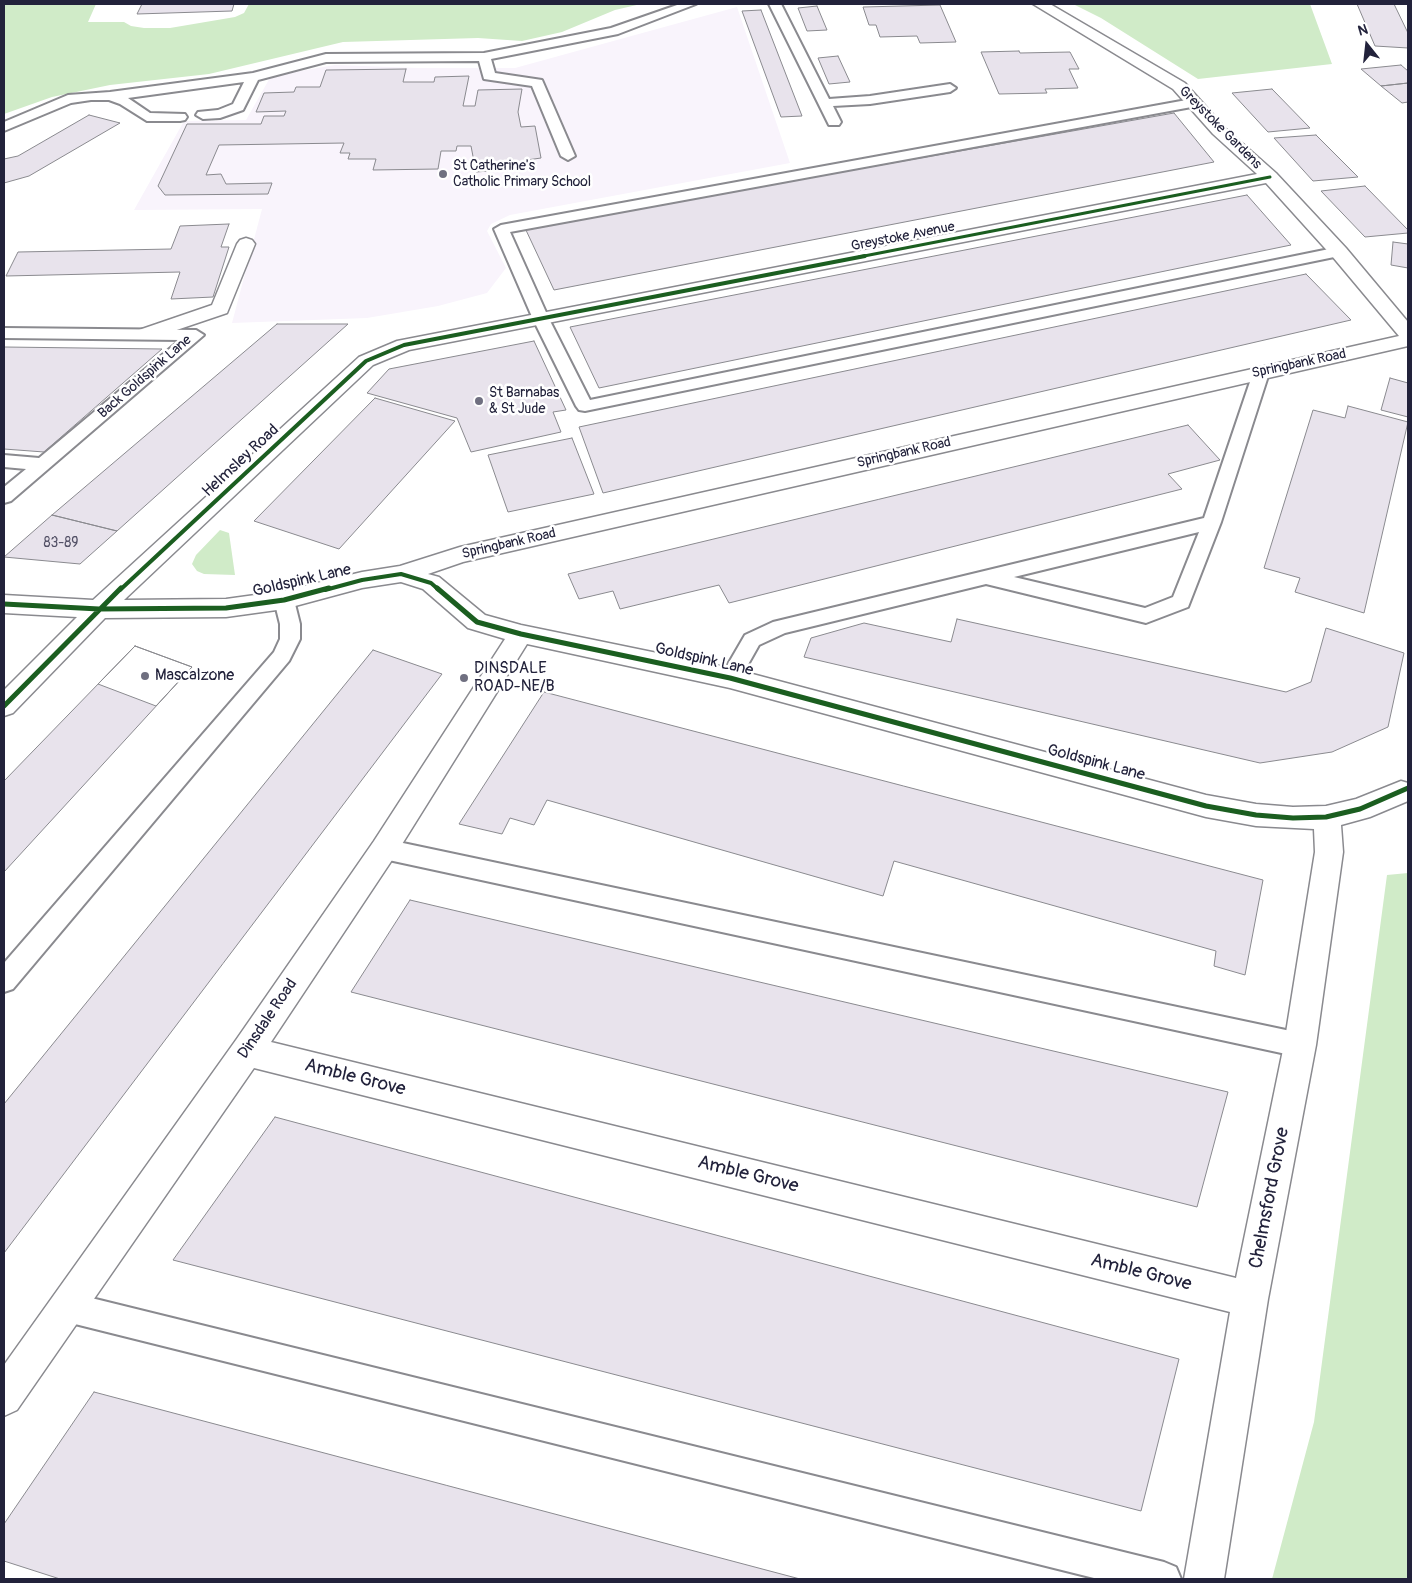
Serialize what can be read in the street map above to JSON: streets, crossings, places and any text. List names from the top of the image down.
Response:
{
  "streets": {
    "street": [
      "Greystoke Gardens",
      "Greystoke Avenue",
      "Springbank Road",
      "Helmsley Road",
      "Goldspink Lane",
      "Dinsdale Road",
      "Amble Grove",
      "Chelmsford Grove"
    ],
    "lane": ["Back Goldspink Lane"]
  },
  "crossings": [
    ["Greystoke Gardens", "Greystoke Avenue"],
    ["Greystoke Avenue", "Helmsley Road"],
    ["Springbank Road", "Goldspink Lane"],
    ["Helmsley Road", "Goldspink Lane"],
    ["Goldspink Lane", "Dinsdale Road"],
    ["Goldspink Lane", "Chelmsford Grove"],
    ["Dinsdale Road", "Amble Grove"],
    ["Amble Grove", "Chelmsford Grove"]
  ],
  "places": [
    "St Catherine's Catholic Primary School",
    "St Barnabas & St Jude",
    "Mascalzone",
    "DINSDALE ROAD-NE/B"
  ],
  "house_numbers": ["83-89"],
  "north": "top"
}
